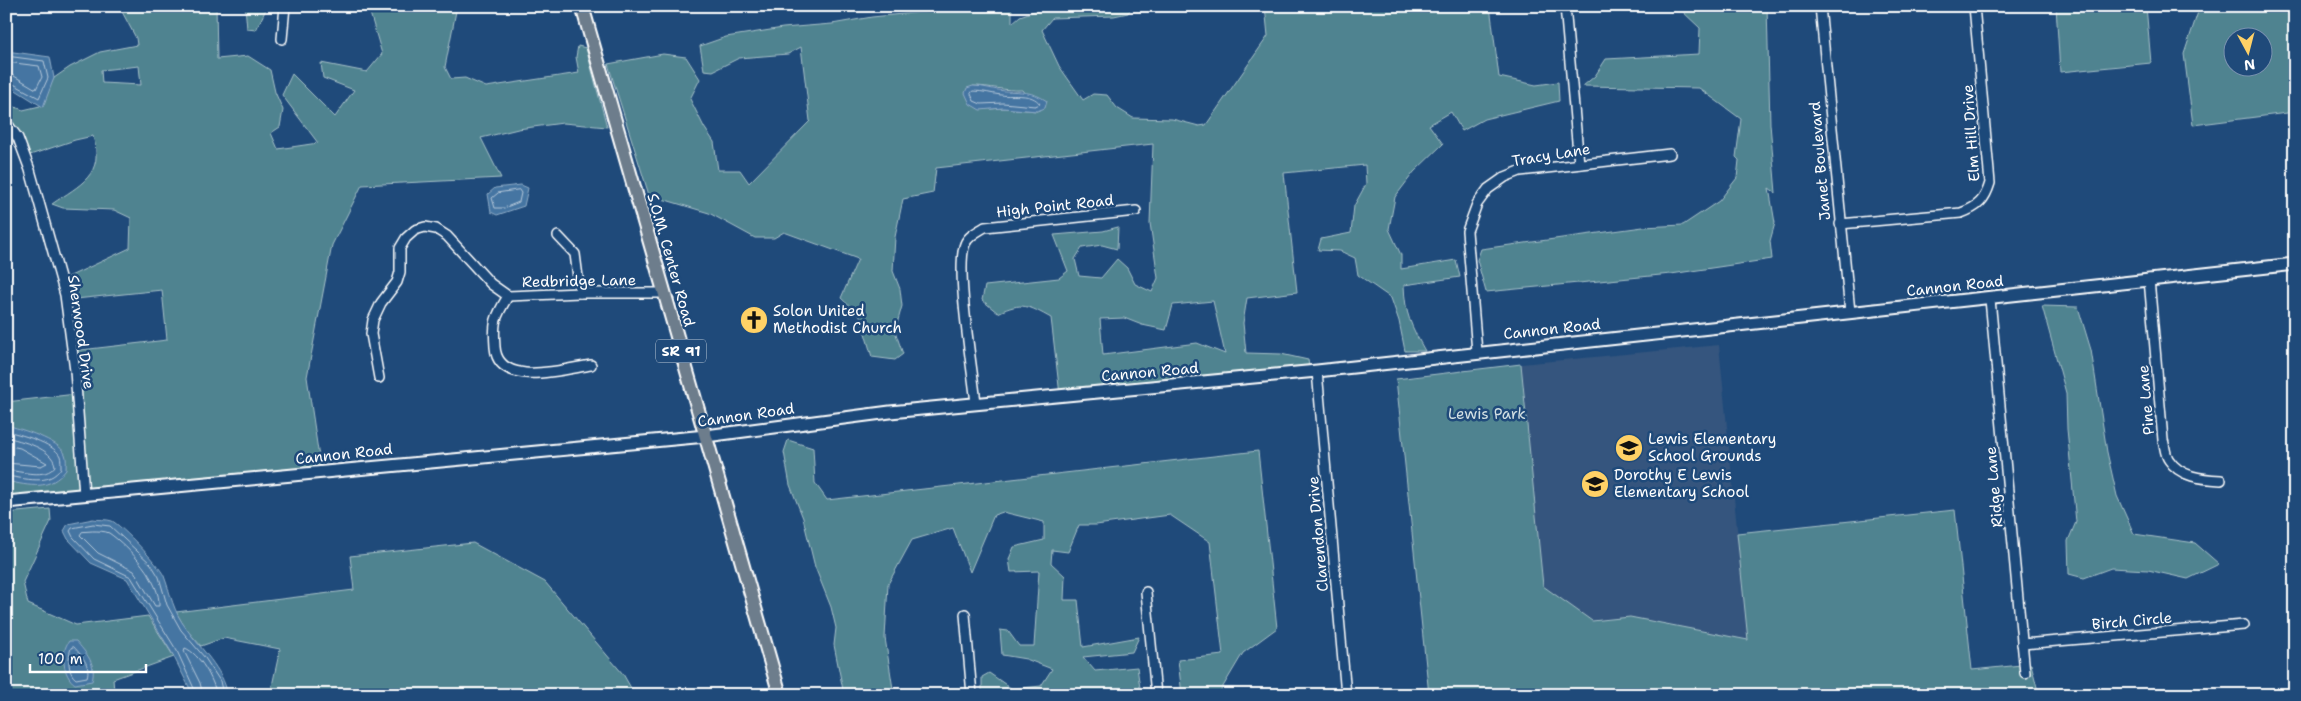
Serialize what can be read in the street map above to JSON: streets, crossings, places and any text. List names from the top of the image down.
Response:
{
  "streets": {
    "main road": ["S.O.M. Center Road", "Cannon Road", "SR 91"],
    "street": [
      "Elm Hill Drive",
      "Tracy Lane",
      "Janet Boulevard",
      "High Point Road",
      "Redbridge Lane",
      "Sherwood Drive",
      "Pine Lane",
      "Ridge Lane",
      "Clarendon Drive",
      "Birch Circle"
    ]
  },
  "crossings": [
    ["Elm Hill Drive", "Janet Boulevard"],
    ["Tracy Lane", "Cannon Road"],
    ["Janet Boulevard", "Cannon Road"],
    ["High Point Road", "Cannon Road"],
    ["S.O.M. Center Road", "Redbridge Lane"],
    ["S.O.M. Center Road", "Cannon Road"],
    ["Cannon Road", "Sherwood Drive"],
    ["Cannon Road", "Pine Lane"],
    ["Cannon Road", "Ridge Lane"],
    ["Cannon Road", "Clarendon Drive"],
    ["Ridge Lane", "Birch Circle"]
  ],
  "parks": ["Lewis Park"],
  "places": {
    "church": ["Solon United Methodist Church"],
    "school or university": ["Lewis Elementary School Grounds", "Dorothy E Lewis Elementary School"]
  },
  "scale_bar": "100 m",
  "north": "bottom"
}
